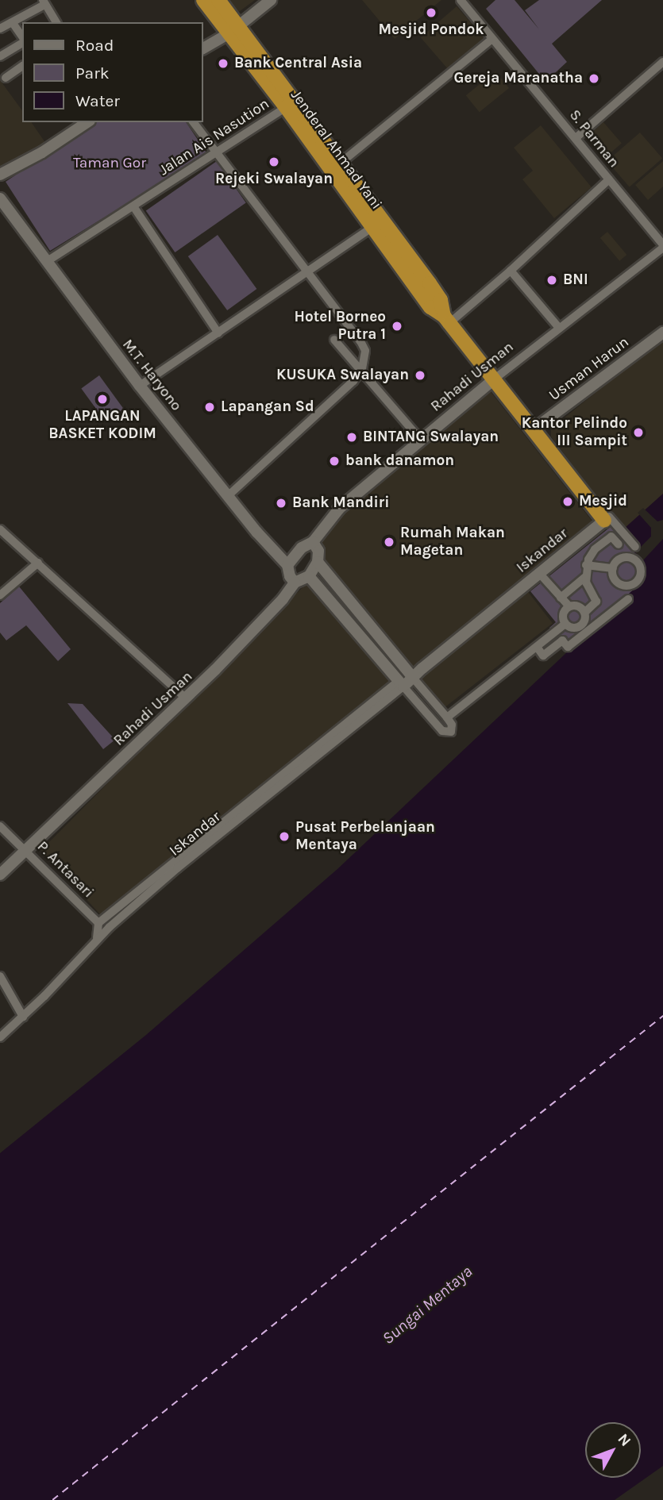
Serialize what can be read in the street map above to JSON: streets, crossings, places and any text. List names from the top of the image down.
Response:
{
  "streets": {
    "highway": ["Jenderal Ahmad Yani"],
    "street": [
      "Jalan Ais Nasution",
      "S. Parman",
      "Usman Harun",
      "M.T. Haryono",
      "Rahadi Usman",
      "Iskandar",
      "P. Antasari"
    ]
  },
  "crossings": [
    ["Jalan Ais Nasution", "Jenderal Ahmad Yani"],
    ["Jalan Ais Nasution", "M.T. Haryono"],
    ["S. Parman", "Rahadi Usman"],
    ["Jenderal Ahmad Yani", "Usman Harun"],
    ["Jenderal Ahmad Yani", "Rahadi Usman"],
    ["Jenderal Ahmad Yani", "Iskandar"],
    ["M.T. Haryono", "Rahadi Usman"],
    ["Rahadi Usman", "P. Antasari"],
    ["Iskandar", "P. Antasari"]
  ],
  "water": ["Sungai Mentaya"],
  "parks": ["Taman Gor"],
  "places": [
    "Mesjid Pondok",
    "Bank Central Asia",
    "Gereja Maranatha",
    "Rejeki Swalayan",
    "BNI",
    "Hotel Borneo Putra 1",
    "KUSUKA Swalayan",
    "LAPANGAN BASKET KODIM",
    "Lapangan Sd",
    "Kantor Pelindo III Sampit",
    "BINTANG Swalayan",
    "bank danamon",
    "Mesjid",
    "Bank Mandiri",
    "Rumah Makan Magetan",
    "Pusat Perbelanjaan Mentaya"
  ],
  "legend": ["Road", "Park", "Water"],
  "north": "top right"
}
